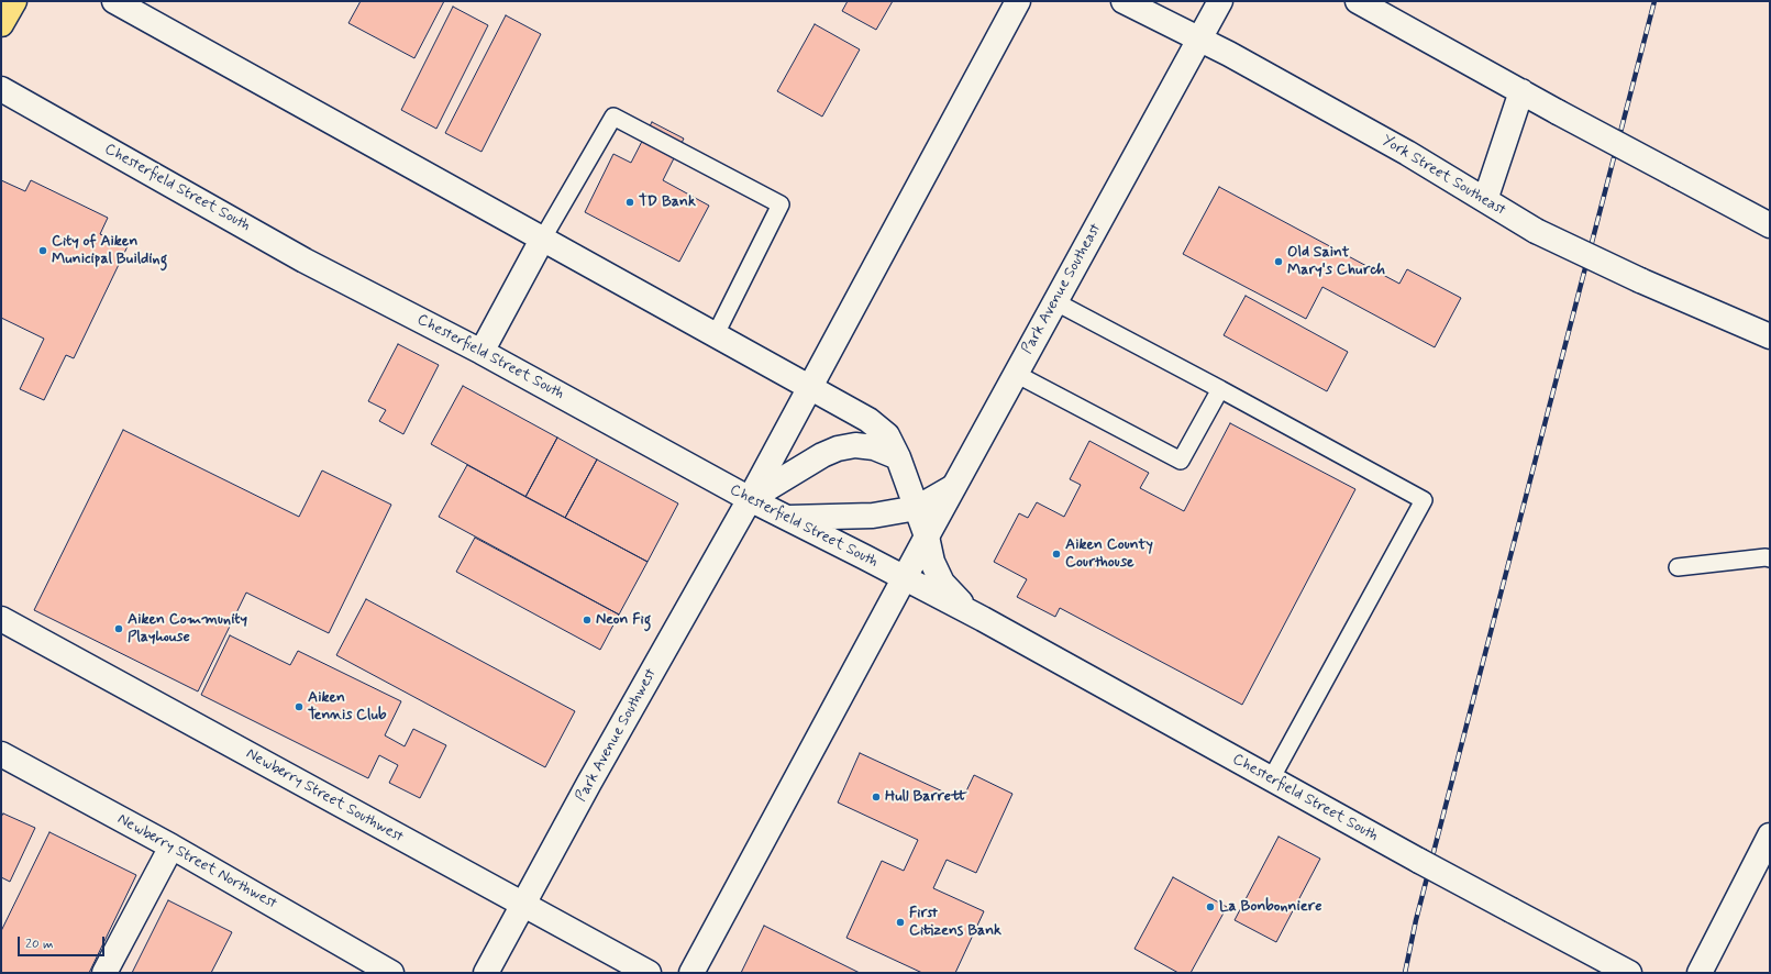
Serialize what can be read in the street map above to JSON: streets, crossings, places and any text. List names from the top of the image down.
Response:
{
  "streets": {
    "street": [
      "York Street Southeast",
      "Chesterfield Street South",
      "Park Avenue Southeast",
      "Park Avenue Southwest",
      "Newberry Street Southwest",
      "Newberry Street Northwest"
    ]
  },
  "crossings": [
    ["York Street Southeast", "Park Avenue Southeast"],
    ["Chesterfield Street South", "Park Avenue Southeast"],
    ["Chesterfield Street South", "Park Avenue Southwest"],
    ["Park Avenue Southwest", "Newberry Street Southwest"]
  ],
  "places": [
    "TD Bank",
    "City of Aiken Municipal Building",
    "Old Saint Mary's Church",
    "Aiken County Courthouse",
    "Neon Fig",
    "Aiken Community Playhouse",
    "Aiken Tennis Club",
    "Hull Barrett",
    "La Bonbonniere",
    "First Citizens Bank"
  ],
  "scale_bar": "20 m"
}
